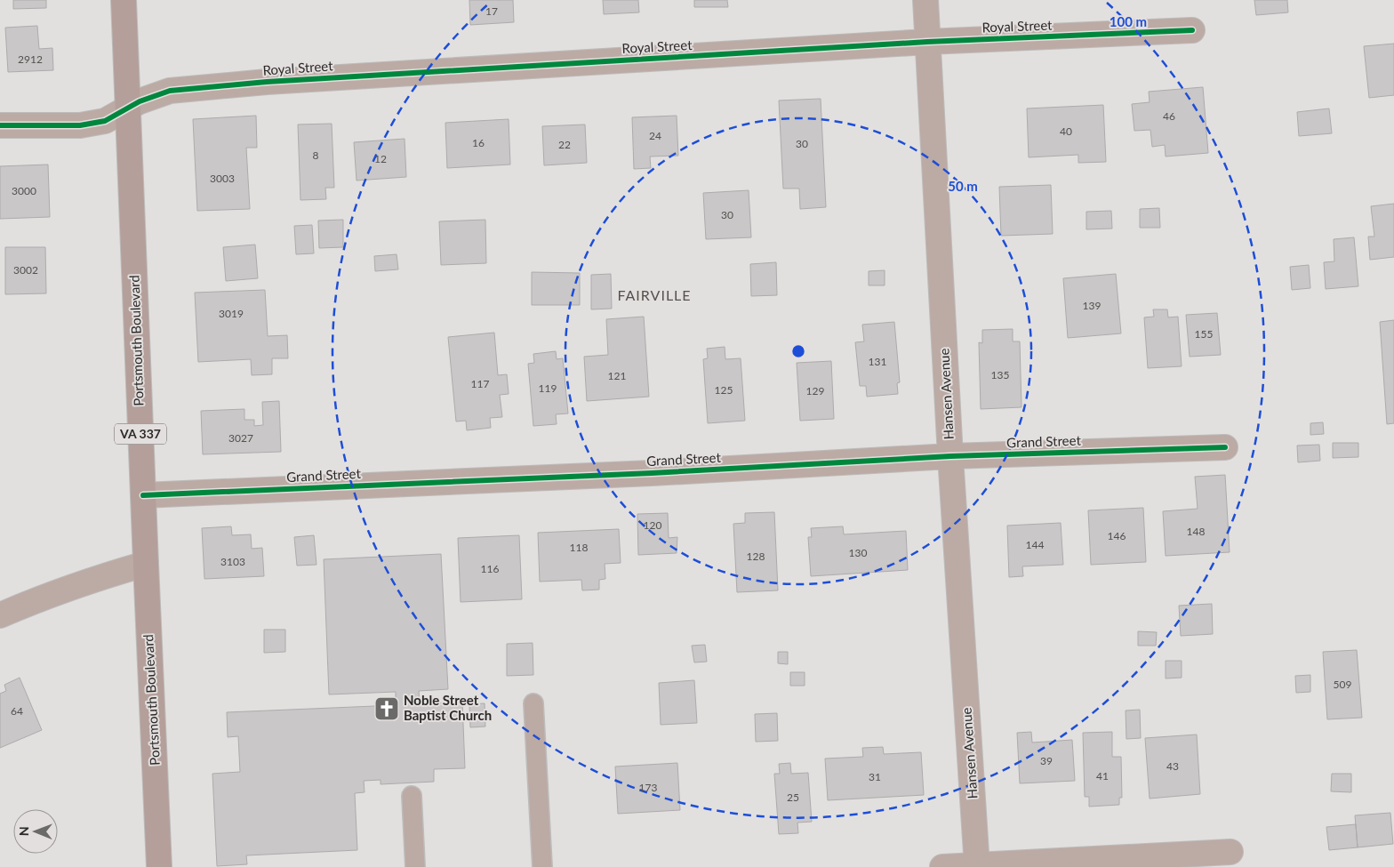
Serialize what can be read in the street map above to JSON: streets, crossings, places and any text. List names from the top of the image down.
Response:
{
  "streets": {
    "main road": ["Portsmouth Boulevard", "VA 337"],
    "street": ["Royal Street", "Hansen Avenue", "Grand Street"]
  },
  "crossings": [
    ["Royal Street", "Portsmouth Boulevard"],
    ["Royal Street", "Hansen Avenue"],
    ["Portsmouth Boulevard", "Grand Street"],
    ["Hansen Avenue", "Grand Street"]
  ],
  "districts": ["FAIRVILLE"],
  "places": {
    "church": ["Noble Street Baptist Church"]
  },
  "house_numbers": [
    "17",
    "2912",
    "46",
    "40",
    "24",
    "16",
    "30",
    "22",
    "8",
    "12",
    "3003",
    "3000",
    "30",
    "3002",
    "139",
    "3019",
    "155",
    "131",
    "135",
    "121",
    "117",
    "119",
    "125",
    "129",
    "3027",
    "120",
    "148",
    "146",
    "144",
    "118",
    "130",
    "128",
    "3103",
    "116",
    "509",
    "64",
    "39",
    "43",
    "41",
    "31",
    "173",
    "25"
  ],
  "north": "left",
  "rings": ["100 m", "50 m"]
}
